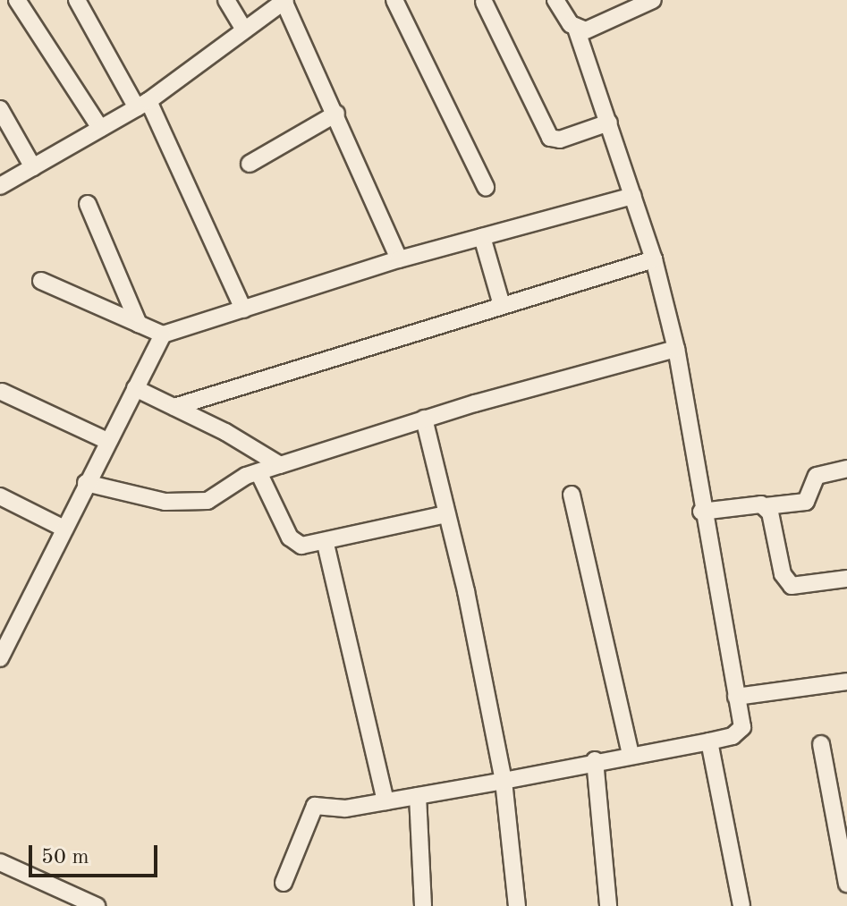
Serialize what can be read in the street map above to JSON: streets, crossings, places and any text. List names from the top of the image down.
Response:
{
  "scale_bar": "50 m"
}
